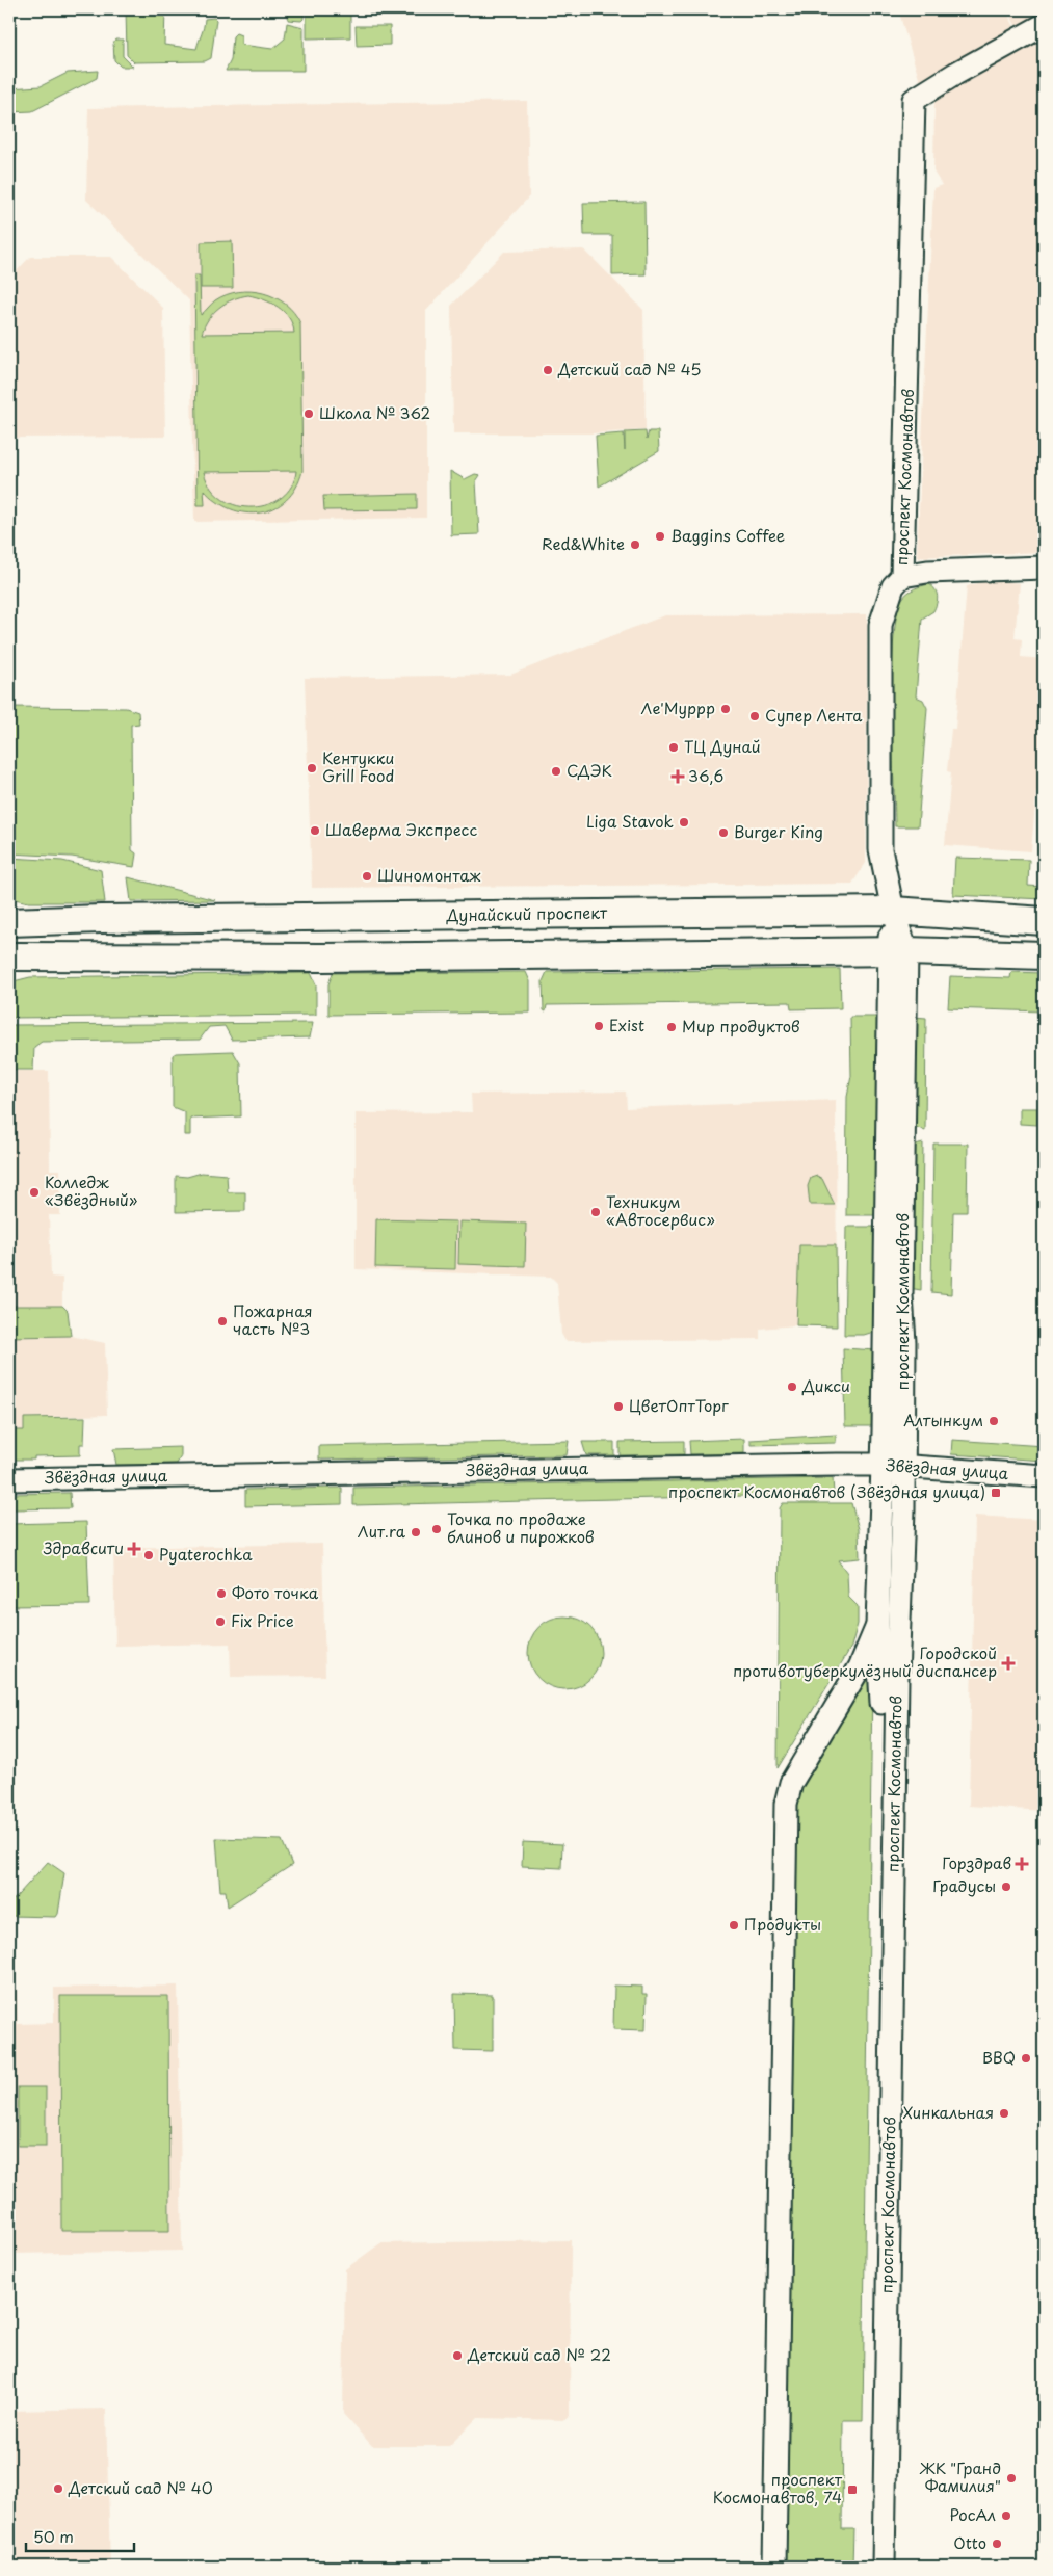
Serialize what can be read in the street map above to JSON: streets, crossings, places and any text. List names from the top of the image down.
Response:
{
  "streets": {
    "main road": ["Дунайский проспект"],
    "street": ["проспект Космонавтов", "Звёздная улица"]
  },
  "crossings": [
    ["проспект Космонавтов", "Дунайский проспект"],
    ["проспект Космонавтов", "Звёздная улица"]
  ],
  "places": {
    "other": [
      "Детский сад № 45",
      "Школа № 362",
      "Baggins Coffee",
      "Red&White",
      "Ле'Муррр",
      "Супер Лента",
      "ТЦ Дунай",
      "Кентукки Grill Food",
      "СДЭК",
      "Liga Stavok",
      "Шаверма Экспресс",
      "Burger King",
      "Шиномонтаж",
      "Exist",
      "Мир продуктов",
      "Колледж «Звёздный»",
      "Техникум «Автосервис»",
      "Пожарная часть №3",
      "Дикси",
      "ЦветОптТорг",
      "Алтынкум",
      "Точка по продаже блинов и пирожков",
      "Лит.ra",
      "Pyaterochka",
      "Фото точка",
      "Fix Price",
      "Градусы",
      "Продукты",
      "BBQ",
      "Хинкальная",
      "Детский сад № 22",
      "ЖК \"Гранд Фамилия\"",
      "Детский сад № 40",
      "РосАл",
      "Otto"
    ],
    "health": [
      "36,6",
      "Здравсити",
      "Городской противотуберкулёзный диспансер",
      "Горздрав"
    ],
    "transit": ["проспект Космонавтов (Звёздная улица)", "проспект Космонавтов, 74"]
  },
  "scale_bar": "50 m"
}
